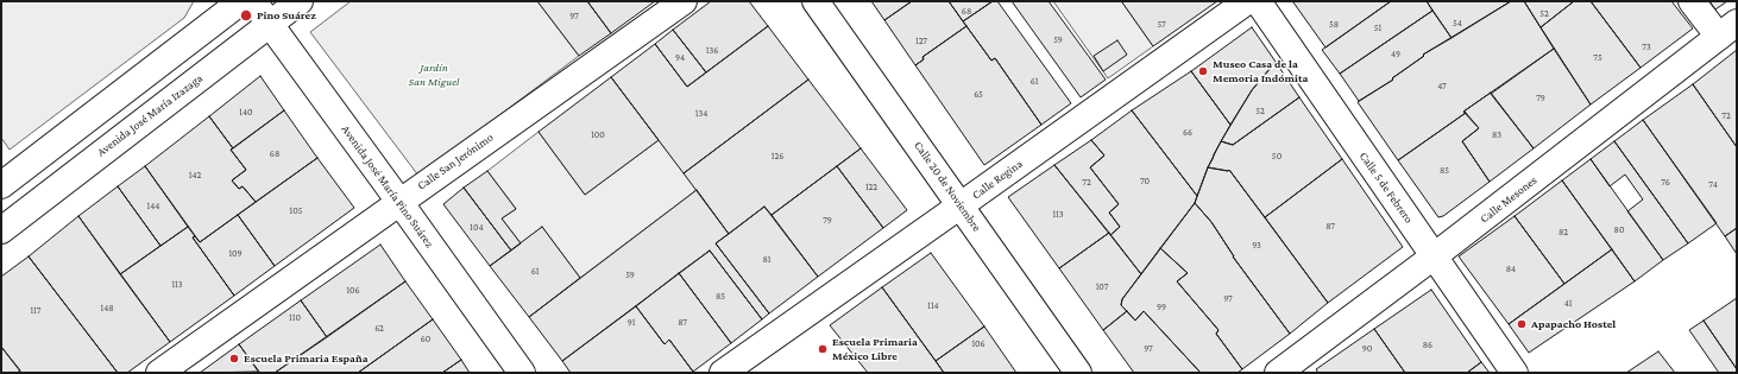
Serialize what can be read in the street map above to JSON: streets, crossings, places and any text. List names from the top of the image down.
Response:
{
  "streets": {
    "street": [
      "Avenida José María Izazaga",
      "Calle San Jerónimo",
      "Calle Regina",
      "Avenida José María Pino Suárez",
      "Calle 20 de Noviembre",
      "Calle 5 de Febrero",
      "Calle Mesones"
    ]
  },
  "crossings": [
    ["Avenida José María Izazaga", "Avenida José María Pino Suárez"],
    ["Calle San Jerónimo", "Avenida José María Pino Suárez"],
    ["Calle Regina", "Calle 20 de Noviembre"],
    ["Calle 5 de Febrero", "Calle Mesones"]
  ],
  "parks": ["Jardín San Miguel"],
  "places": [
    "Pino Suárez",
    "Museo Casa de la Memoria Indómita",
    "Apapacho Hostel",
    "Escuela Primaria México Libre",
    "Escuela Primaria España"
  ],
  "house_numbers": [
    "68",
    "52",
    "97",
    "54",
    "57",
    "58",
    "51",
    "59",
    "127",
    "73",
    "136",
    "49",
    "94",
    "75",
    "61",
    "47",
    "65",
    "79",
    "52",
    "140",
    "134",
    "72",
    "66",
    "100",
    "83",
    "68",
    "126",
    "50",
    "85",
    "142",
    "70",
    "72",
    "76",
    "74",
    "122",
    "144",
    "105",
    "113",
    "79",
    "87",
    "104",
    "80",
    "82",
    "93",
    "109",
    "81",
    "84",
    "61",
    "59",
    "113",
    "107",
    "106",
    "85",
    "97",
    "41",
    "114",
    "99",
    "148",
    "117",
    "110",
    "91",
    "87",
    "62",
    "60",
    "106",
    "86",
    "97",
    "90"
  ]
}
